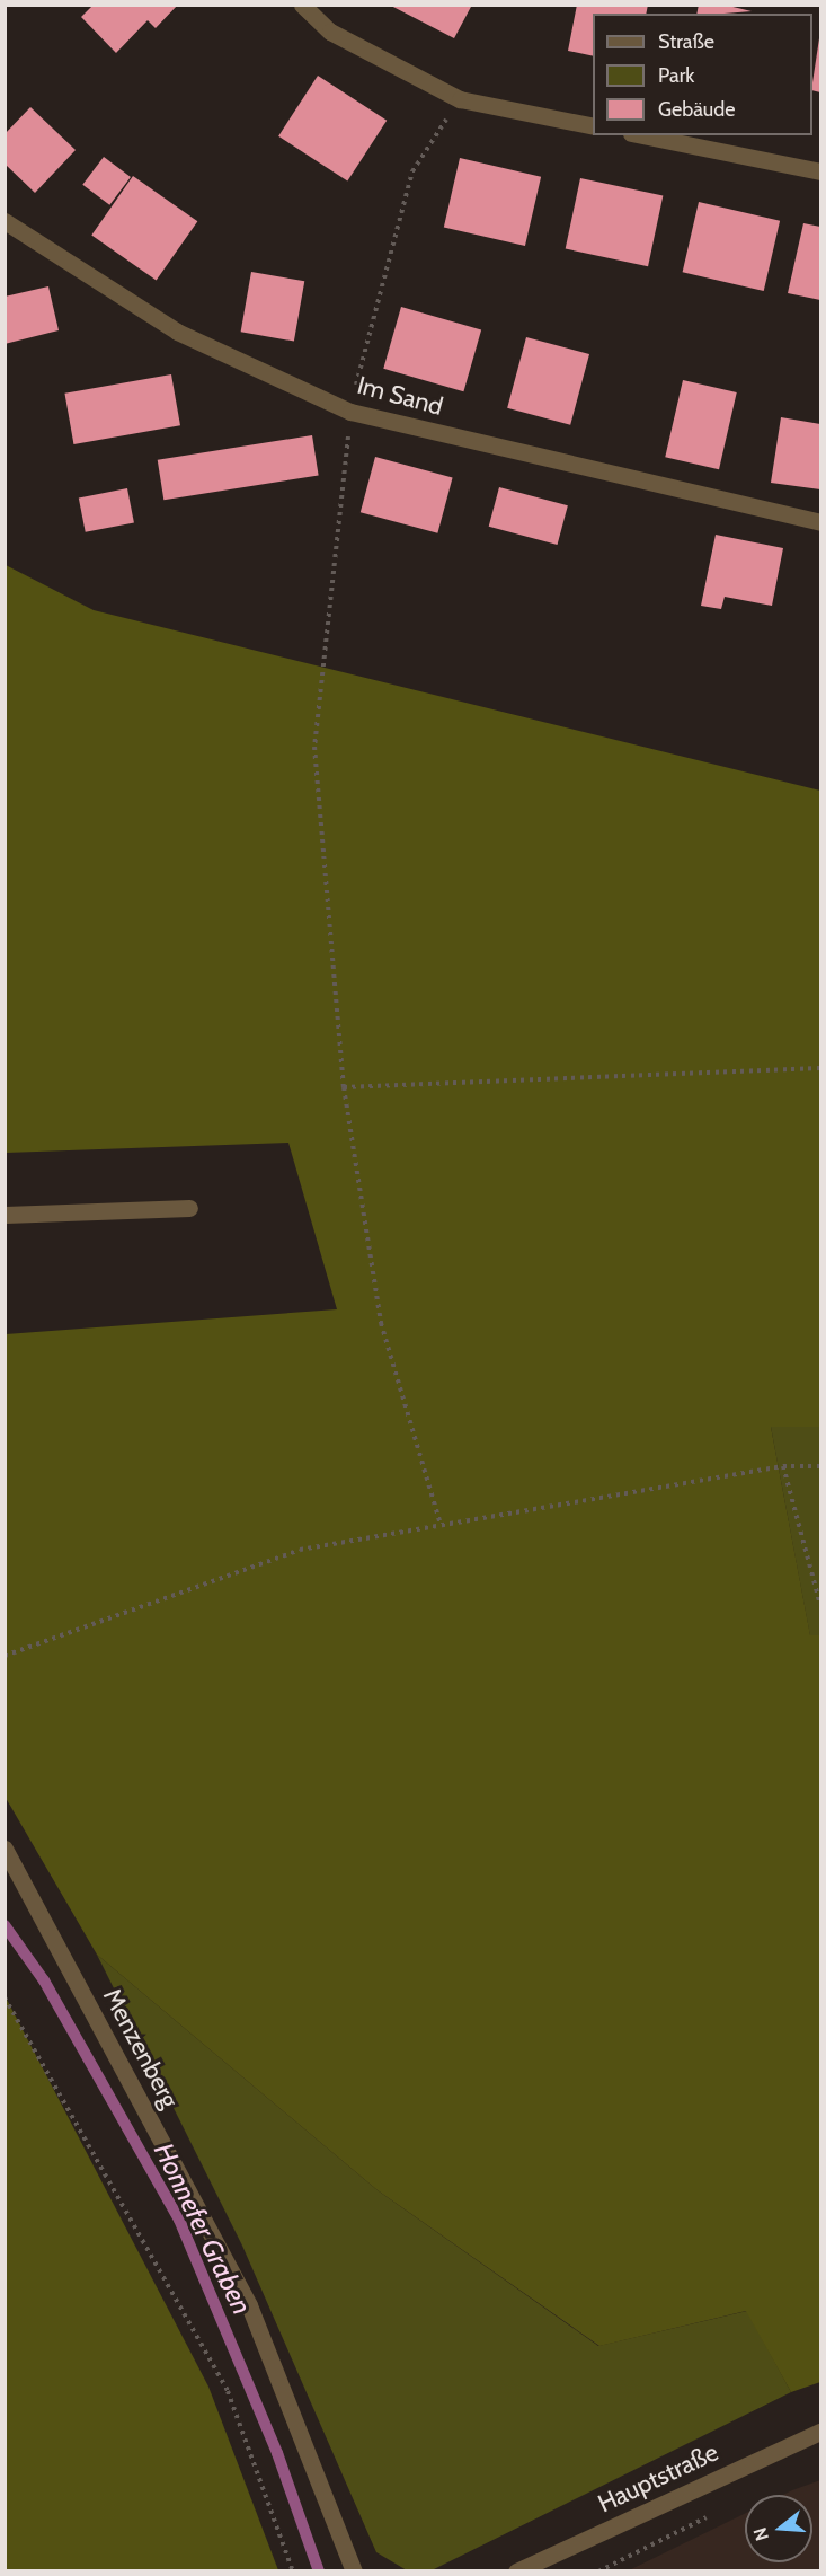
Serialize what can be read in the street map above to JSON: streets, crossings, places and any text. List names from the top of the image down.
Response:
{
  "streets": {
    "street": ["Im Sand", "Menzenberg", "Hauptstraße"]
  },
  "water": ["Honnefer Graben"],
  "legend": ["Straße", "Park", "Gebäude"],
  "north": "left"
}
